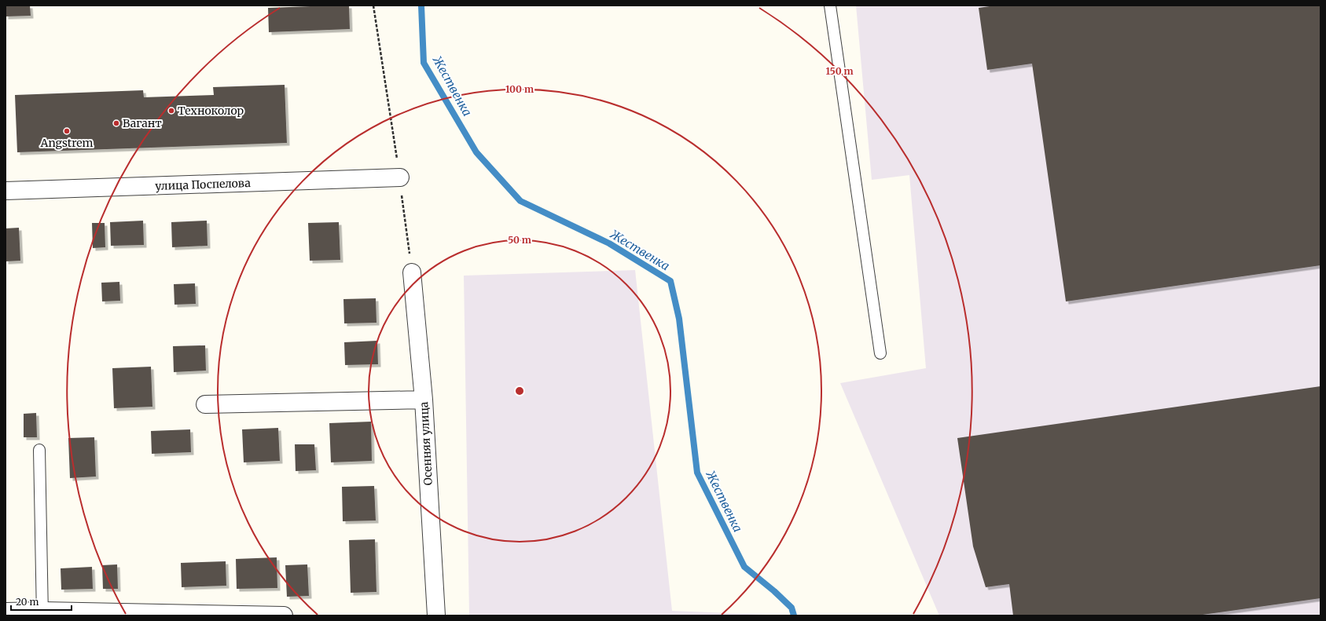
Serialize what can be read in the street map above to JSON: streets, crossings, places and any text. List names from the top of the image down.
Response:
{
  "streets": {
    "street": ["улица Поспелова", "Осенняя улица"]
  },
  "water": ["Жественка"],
  "places": ["Техноколор", "Вагант", "Angstrem"],
  "scale_bar": "20 m",
  "rings": ["150 m", "100 m", "50 m"]
}
